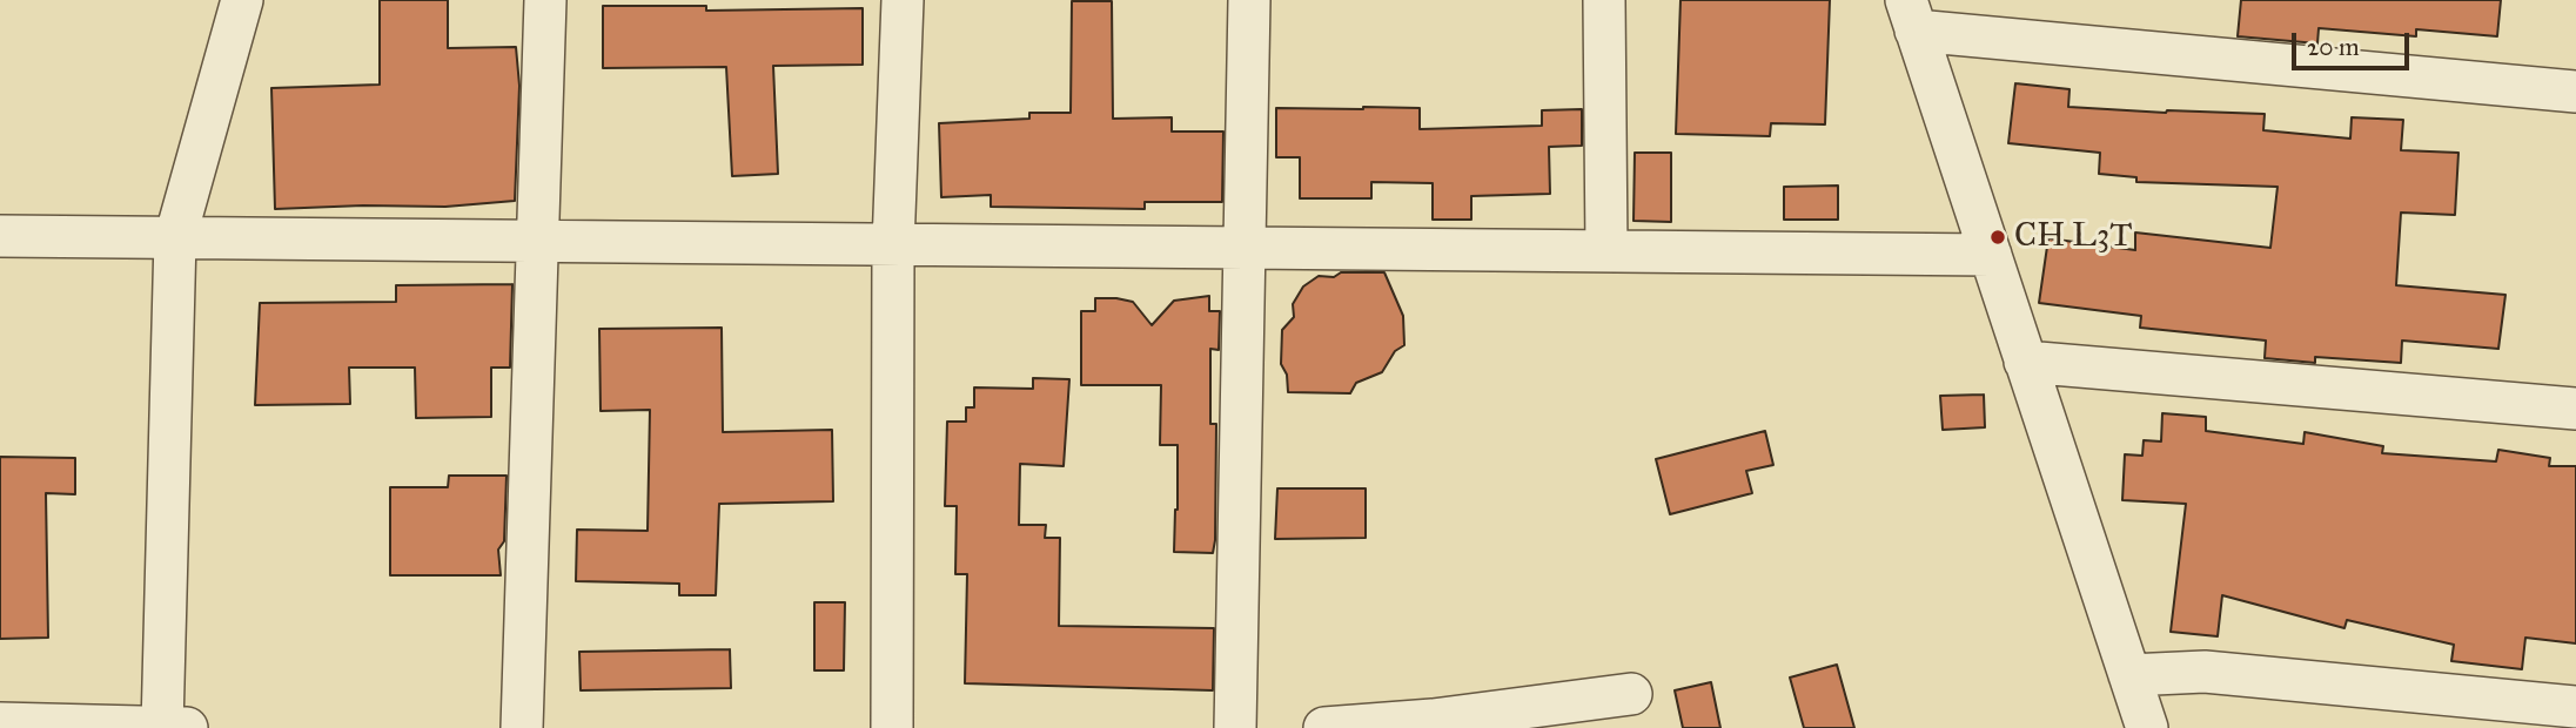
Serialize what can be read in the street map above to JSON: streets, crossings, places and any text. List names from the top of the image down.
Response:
{
  "places": ["CH L3T"],
  "scale_bar": "20 m"
}
